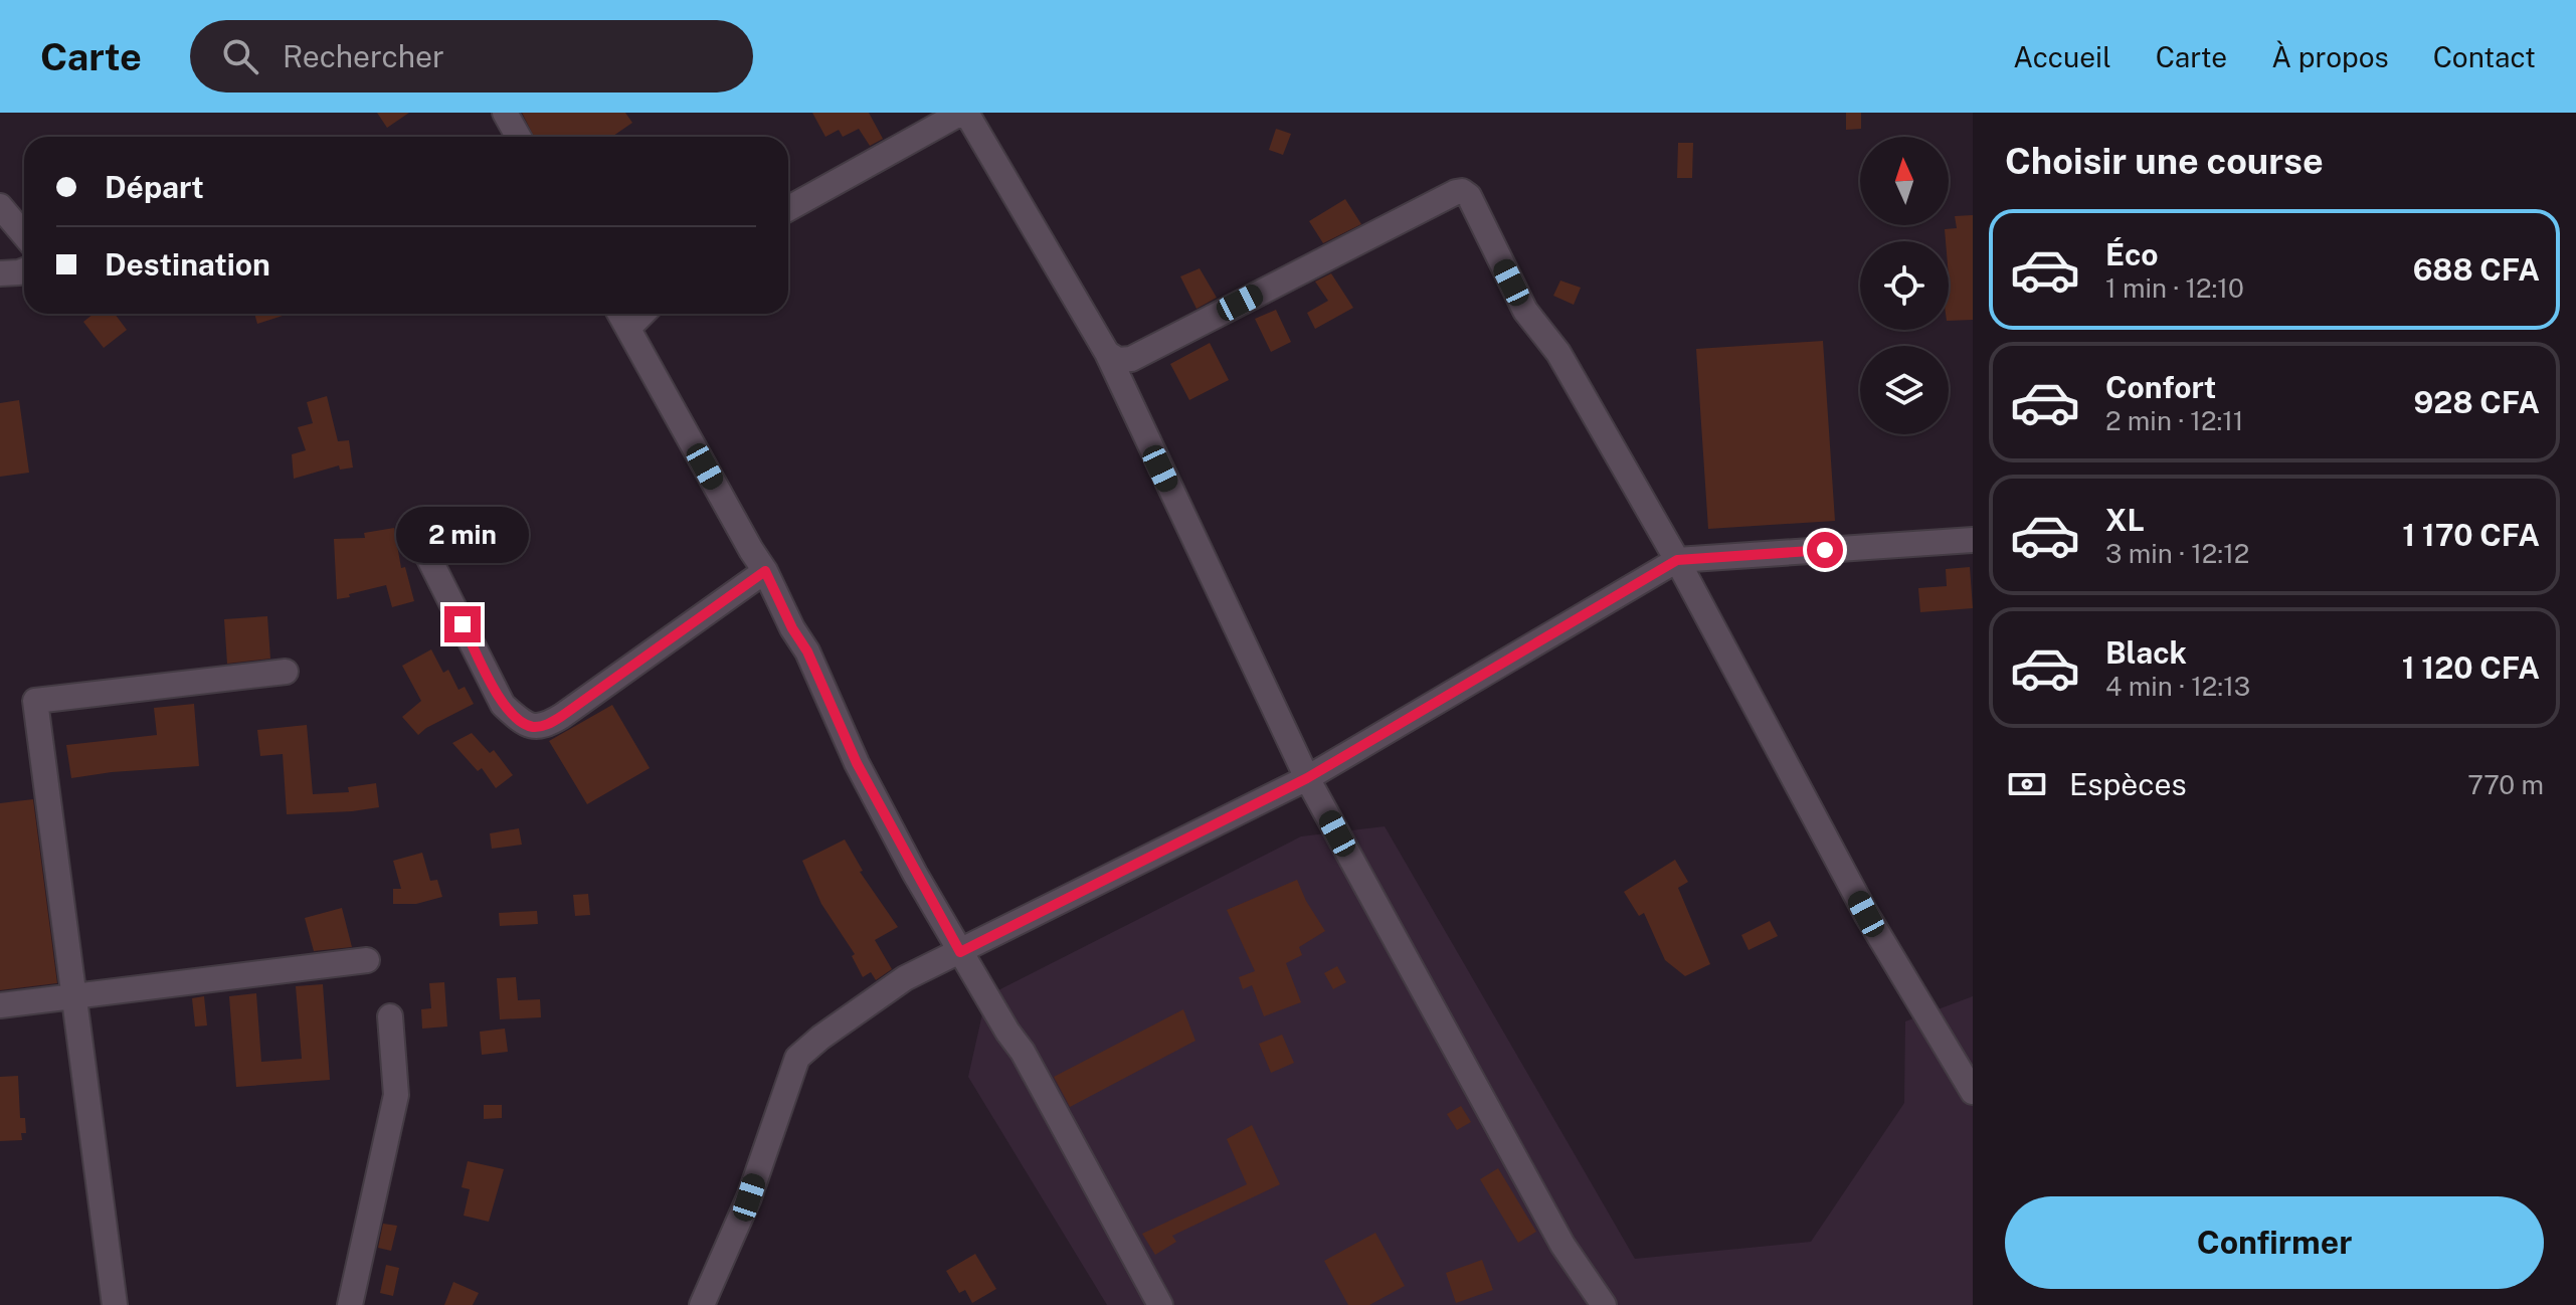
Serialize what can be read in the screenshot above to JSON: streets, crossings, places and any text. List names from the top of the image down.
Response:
{
  "north": "top",
  "page": {
    "header": "Carte",
    "search": "Rechercher",
    "nav": [
      "Accueil",
      "Carte",
      "À propos",
      "Contact"
    ],
    "heading": "Choisir une course",
    "banner": ["Départ", "Destination"],
    "list": [
      {
        "name": "Éco",
        "note": "1 min · 12:10",
        "value": "688 CFA"
      },
      {
        "name": "Confort",
        "note": "2 min · 12:11",
        "value": "928 CFA"
      },
      {
        "name": "XL",
        "note": "3 min · 12:12",
        "value": "1 170 CFA"
      },
      {
        "name": "Black",
        "note": "4 min · 12:13",
        "value": "1 120 CFA"
      }
    ],
    "bubble": "2 min",
    "pay": ["Espèces", "770 m"],
    "buttons": "Confirmer"
  }
}
